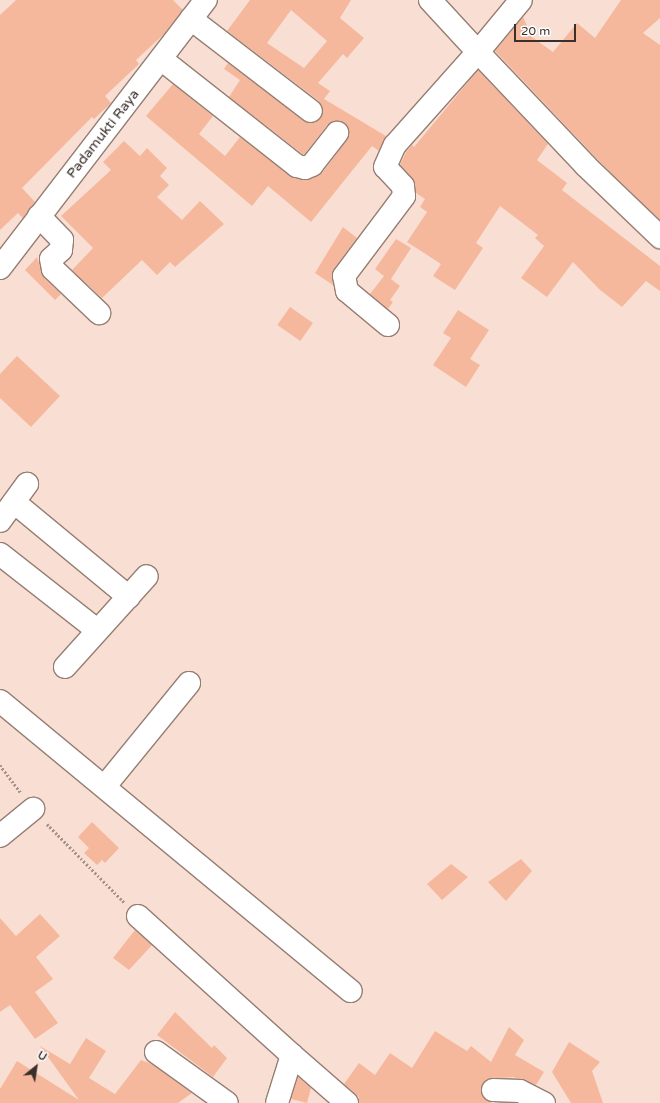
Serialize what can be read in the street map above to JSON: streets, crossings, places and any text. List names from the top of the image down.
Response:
{
  "streets": {
    "street": ["Padamukti Raya"]
  },
  "scale_bar": "20 m",
  "north": "top right"
}
